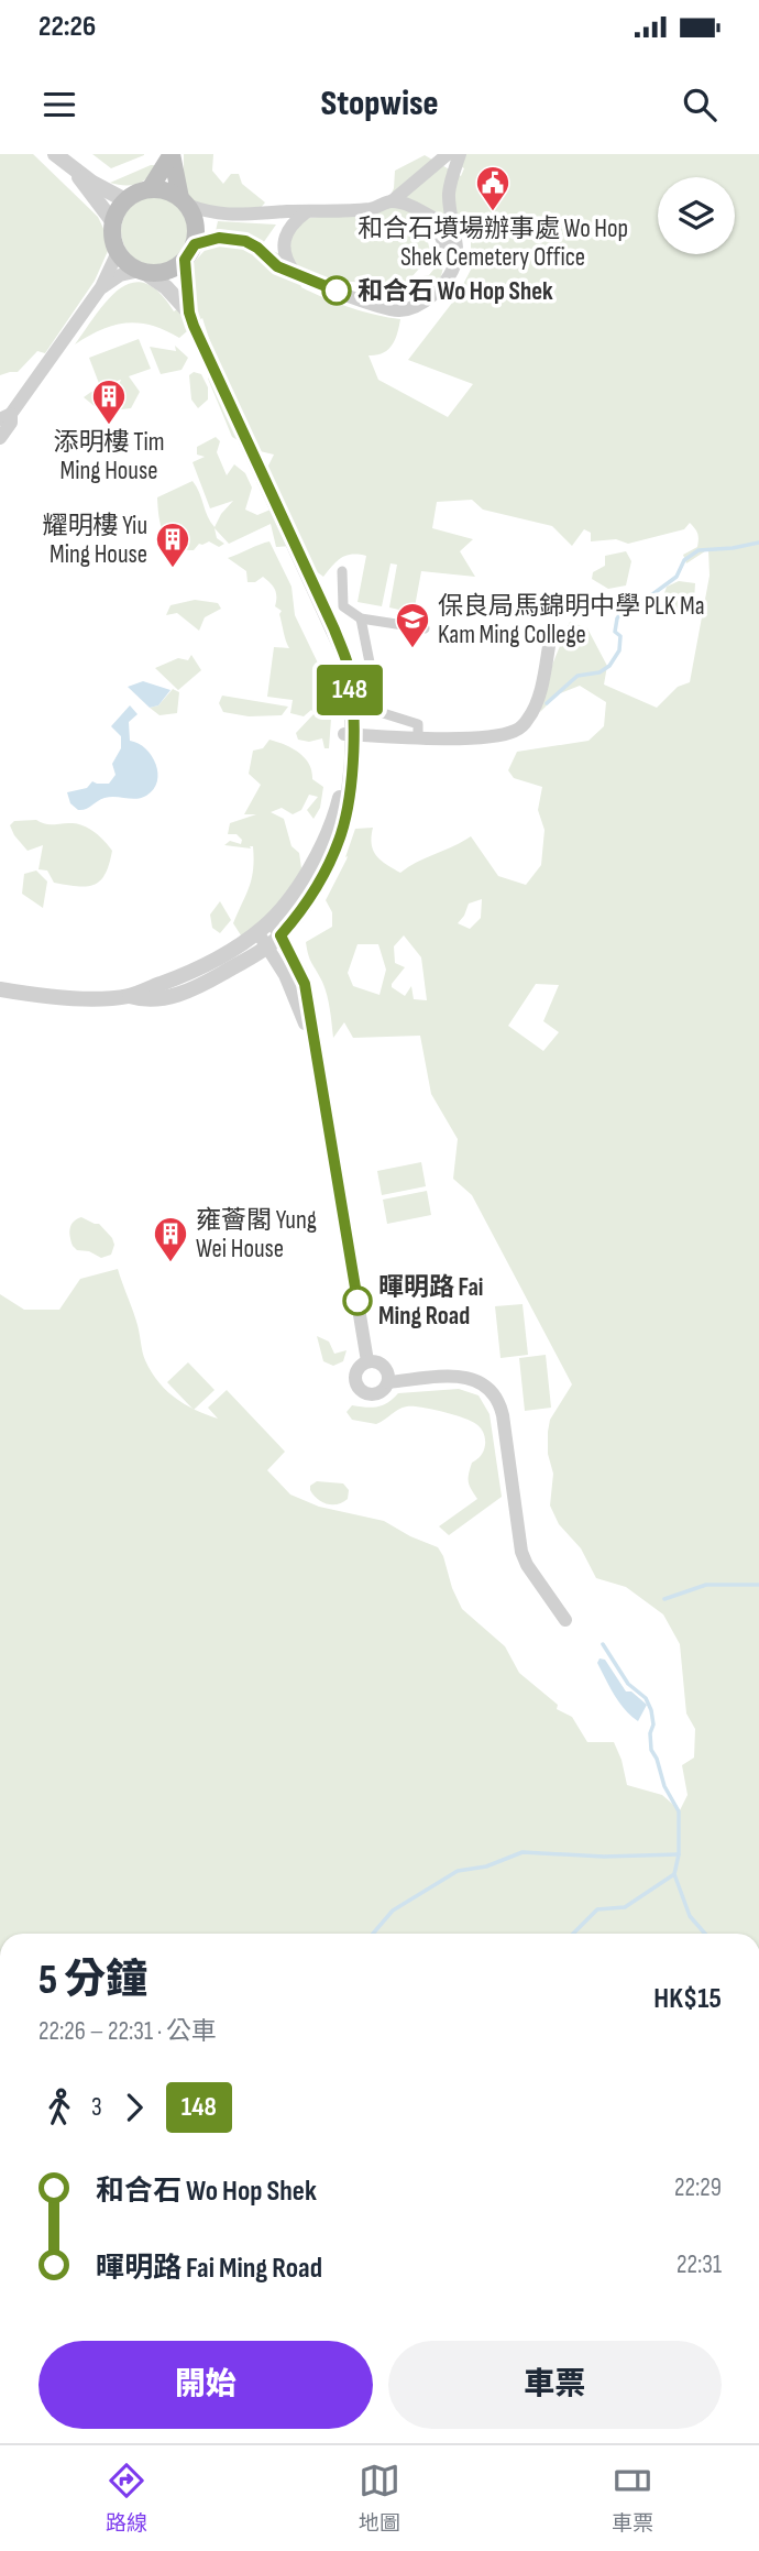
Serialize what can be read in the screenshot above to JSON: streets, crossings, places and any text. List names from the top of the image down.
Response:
{
  "places": {
    "public building": ["和合石墳場辦事處 Wo Hop Shek Cemetery Office"],
    "other": ["和合石 Wo Hop Shek", "暉明路 Fai Ming Road"],
    "building": ["添明樓 Tim Ming House", "耀明樓 Yiu Ming House", "雍薈閣 Yung Wei House"],
    "school or university": ["保良局馬錦明中學 PLK Ma Kam Ming College"]
  },
  "lines": ["bus line 148"],
  "page": {
    "status": "22:26",
    "header": "Stopwise",
    "on_map": "148",
    "heading": ["5 分鐘", "22:26 – 22:31 · 公車", "HK$15"],
    "legs": ["3", "148"],
    "list": [
      {
        "name": "和合石 Wo Hop Shek",
        "value": "22:29"
      },
      {
        "name": "暉明路 Fai Ming Road",
        "value": "22:31"
      }
    ],
    "buttons": ["開始", "車票"],
    "tabs": ["路線", "地圖", "車票"]
  }
}
